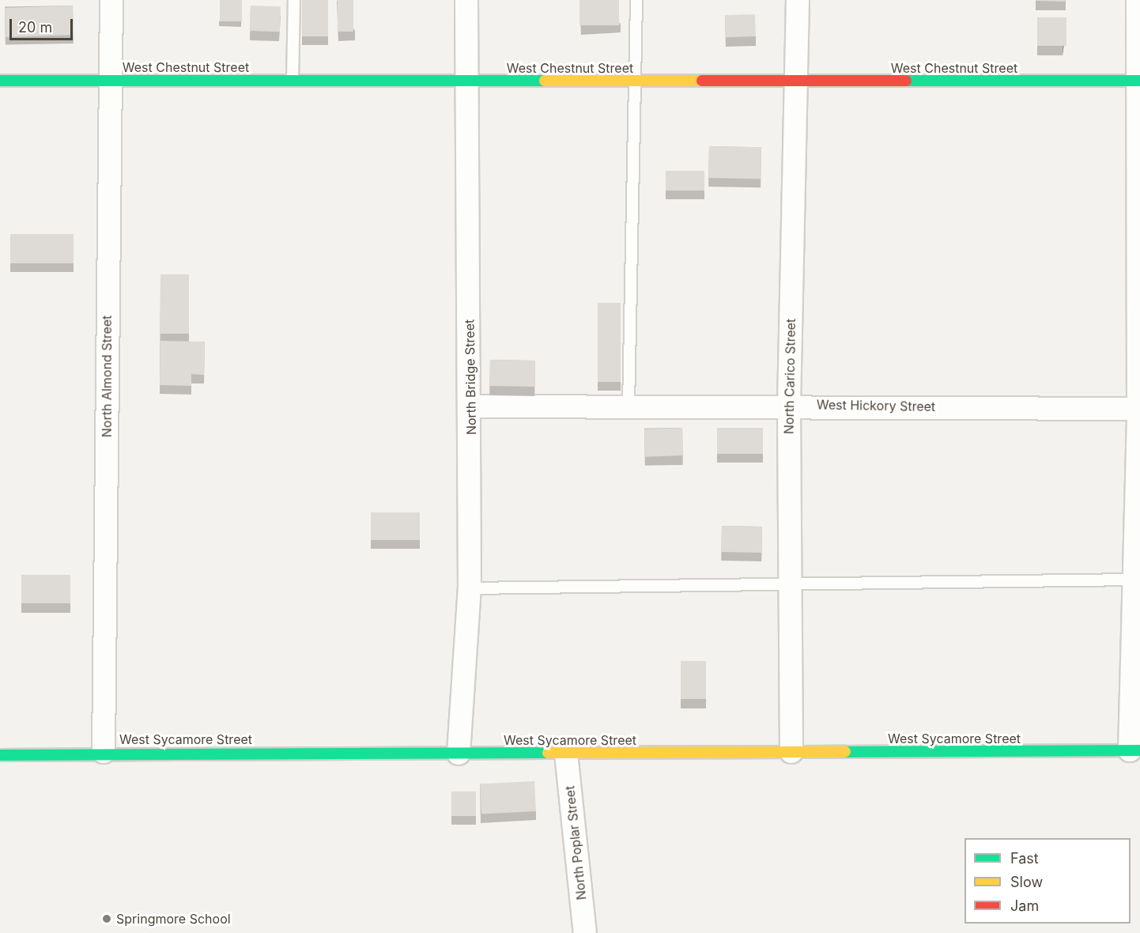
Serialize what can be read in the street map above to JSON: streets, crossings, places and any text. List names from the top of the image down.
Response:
{
  "streets": {
    "street": [
      "West Chestnut Street",
      "North Almond Street",
      "North Carico Street",
      "North Bridge Street",
      "West Hickory Street",
      "West Sycamore Street",
      "North Poplar Street"
    ]
  },
  "crossings": [
    ["West Chestnut Street", "North Almond Street"],
    ["West Chestnut Street", "North Carico Street"],
    ["West Chestnut Street", "North Bridge Street"],
    ["North Almond Street", "West Sycamore Street"],
    ["North Carico Street", "West Hickory Street"],
    ["North Carico Street", "West Sycamore Street"],
    ["North Bridge Street", "West Hickory Street"],
    ["North Bridge Street", "West Sycamore Street"],
    ["West Sycamore Street", "North Poplar Street"]
  ],
  "places": ["Springmore School"],
  "legend": ["Fast", "Slow", "Jam"],
  "scale_bar": "20 m"
}
